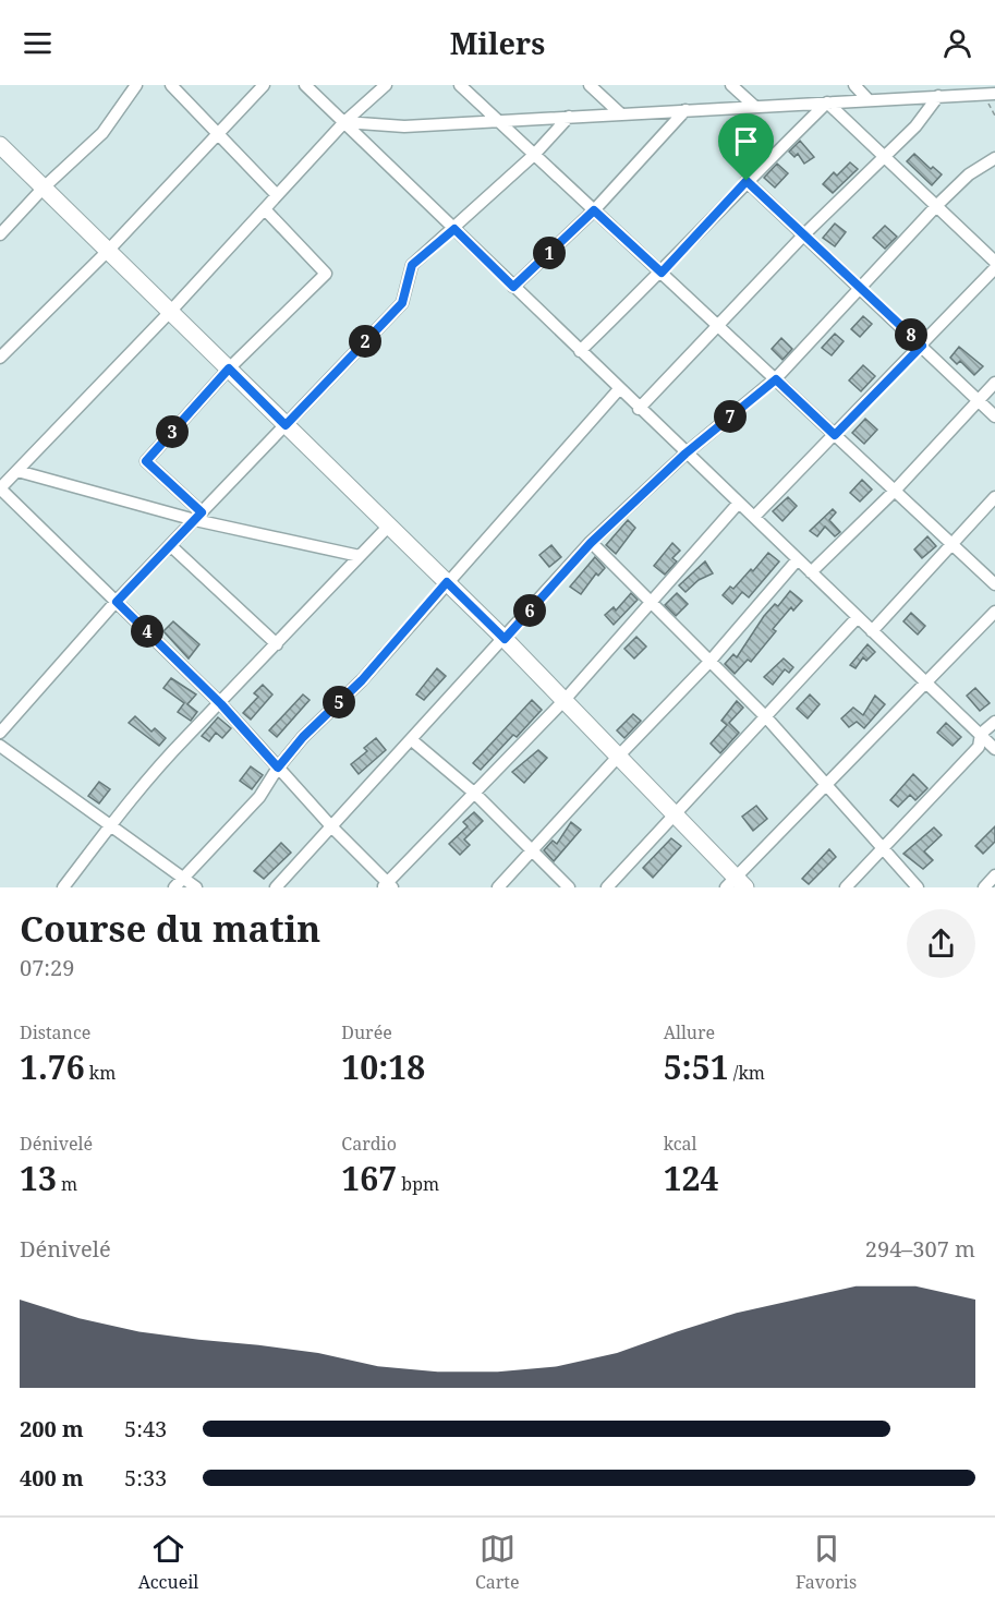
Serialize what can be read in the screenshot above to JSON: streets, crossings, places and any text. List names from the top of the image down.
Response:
{
  "page": {
    "header": "Milers",
    "pins": [
      "1",
      "8",
      "2",
      "7",
      "3",
      "6",
      "4",
      "5"
    ],
    "heading": ["Course du matin", "07:29"],
    "stats": [
      ["Distance", "1.76 km"],
      ["Durée", "10:18"],
      ["Allure", "5:51 /km"],
      ["Dénivelé", "13 m"],
      ["Cardio", "167 bpm"],
      ["kcal", "124"]
    ],
    "chart": ["Dénivelé", "294–307 m"],
    "list": [
      {
        "name": "200 m",
        "note": "5:43"
      },
      {
        "name": "400 m",
        "note": "5:33"
      }
    ],
    "tabs": ["Accueil", "Carte", "Favoris"]
  }
}
